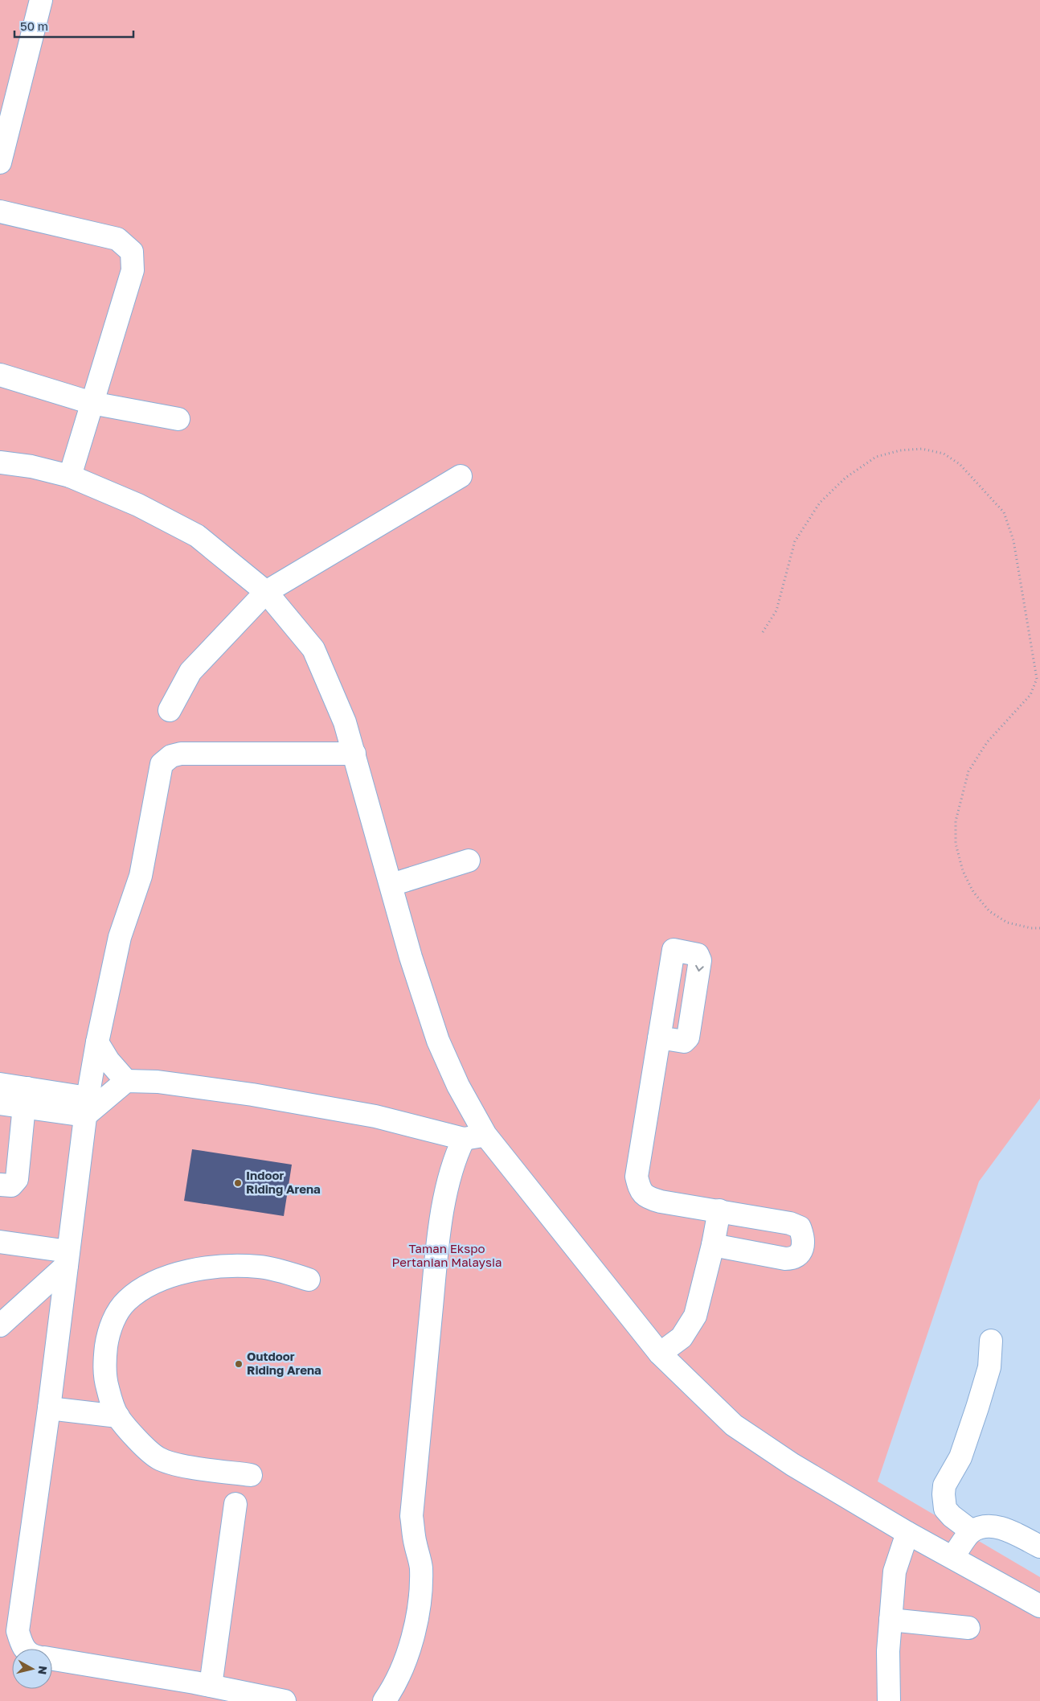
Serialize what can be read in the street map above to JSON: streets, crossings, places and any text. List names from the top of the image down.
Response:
{
  "parks": ["Taman Ekspo Pertanian Malaysia"],
  "places": ["Indoor Riding Arena", "Outdoor Riding Arena"],
  "scale_bar": "50 m",
  "north": "right"
}
